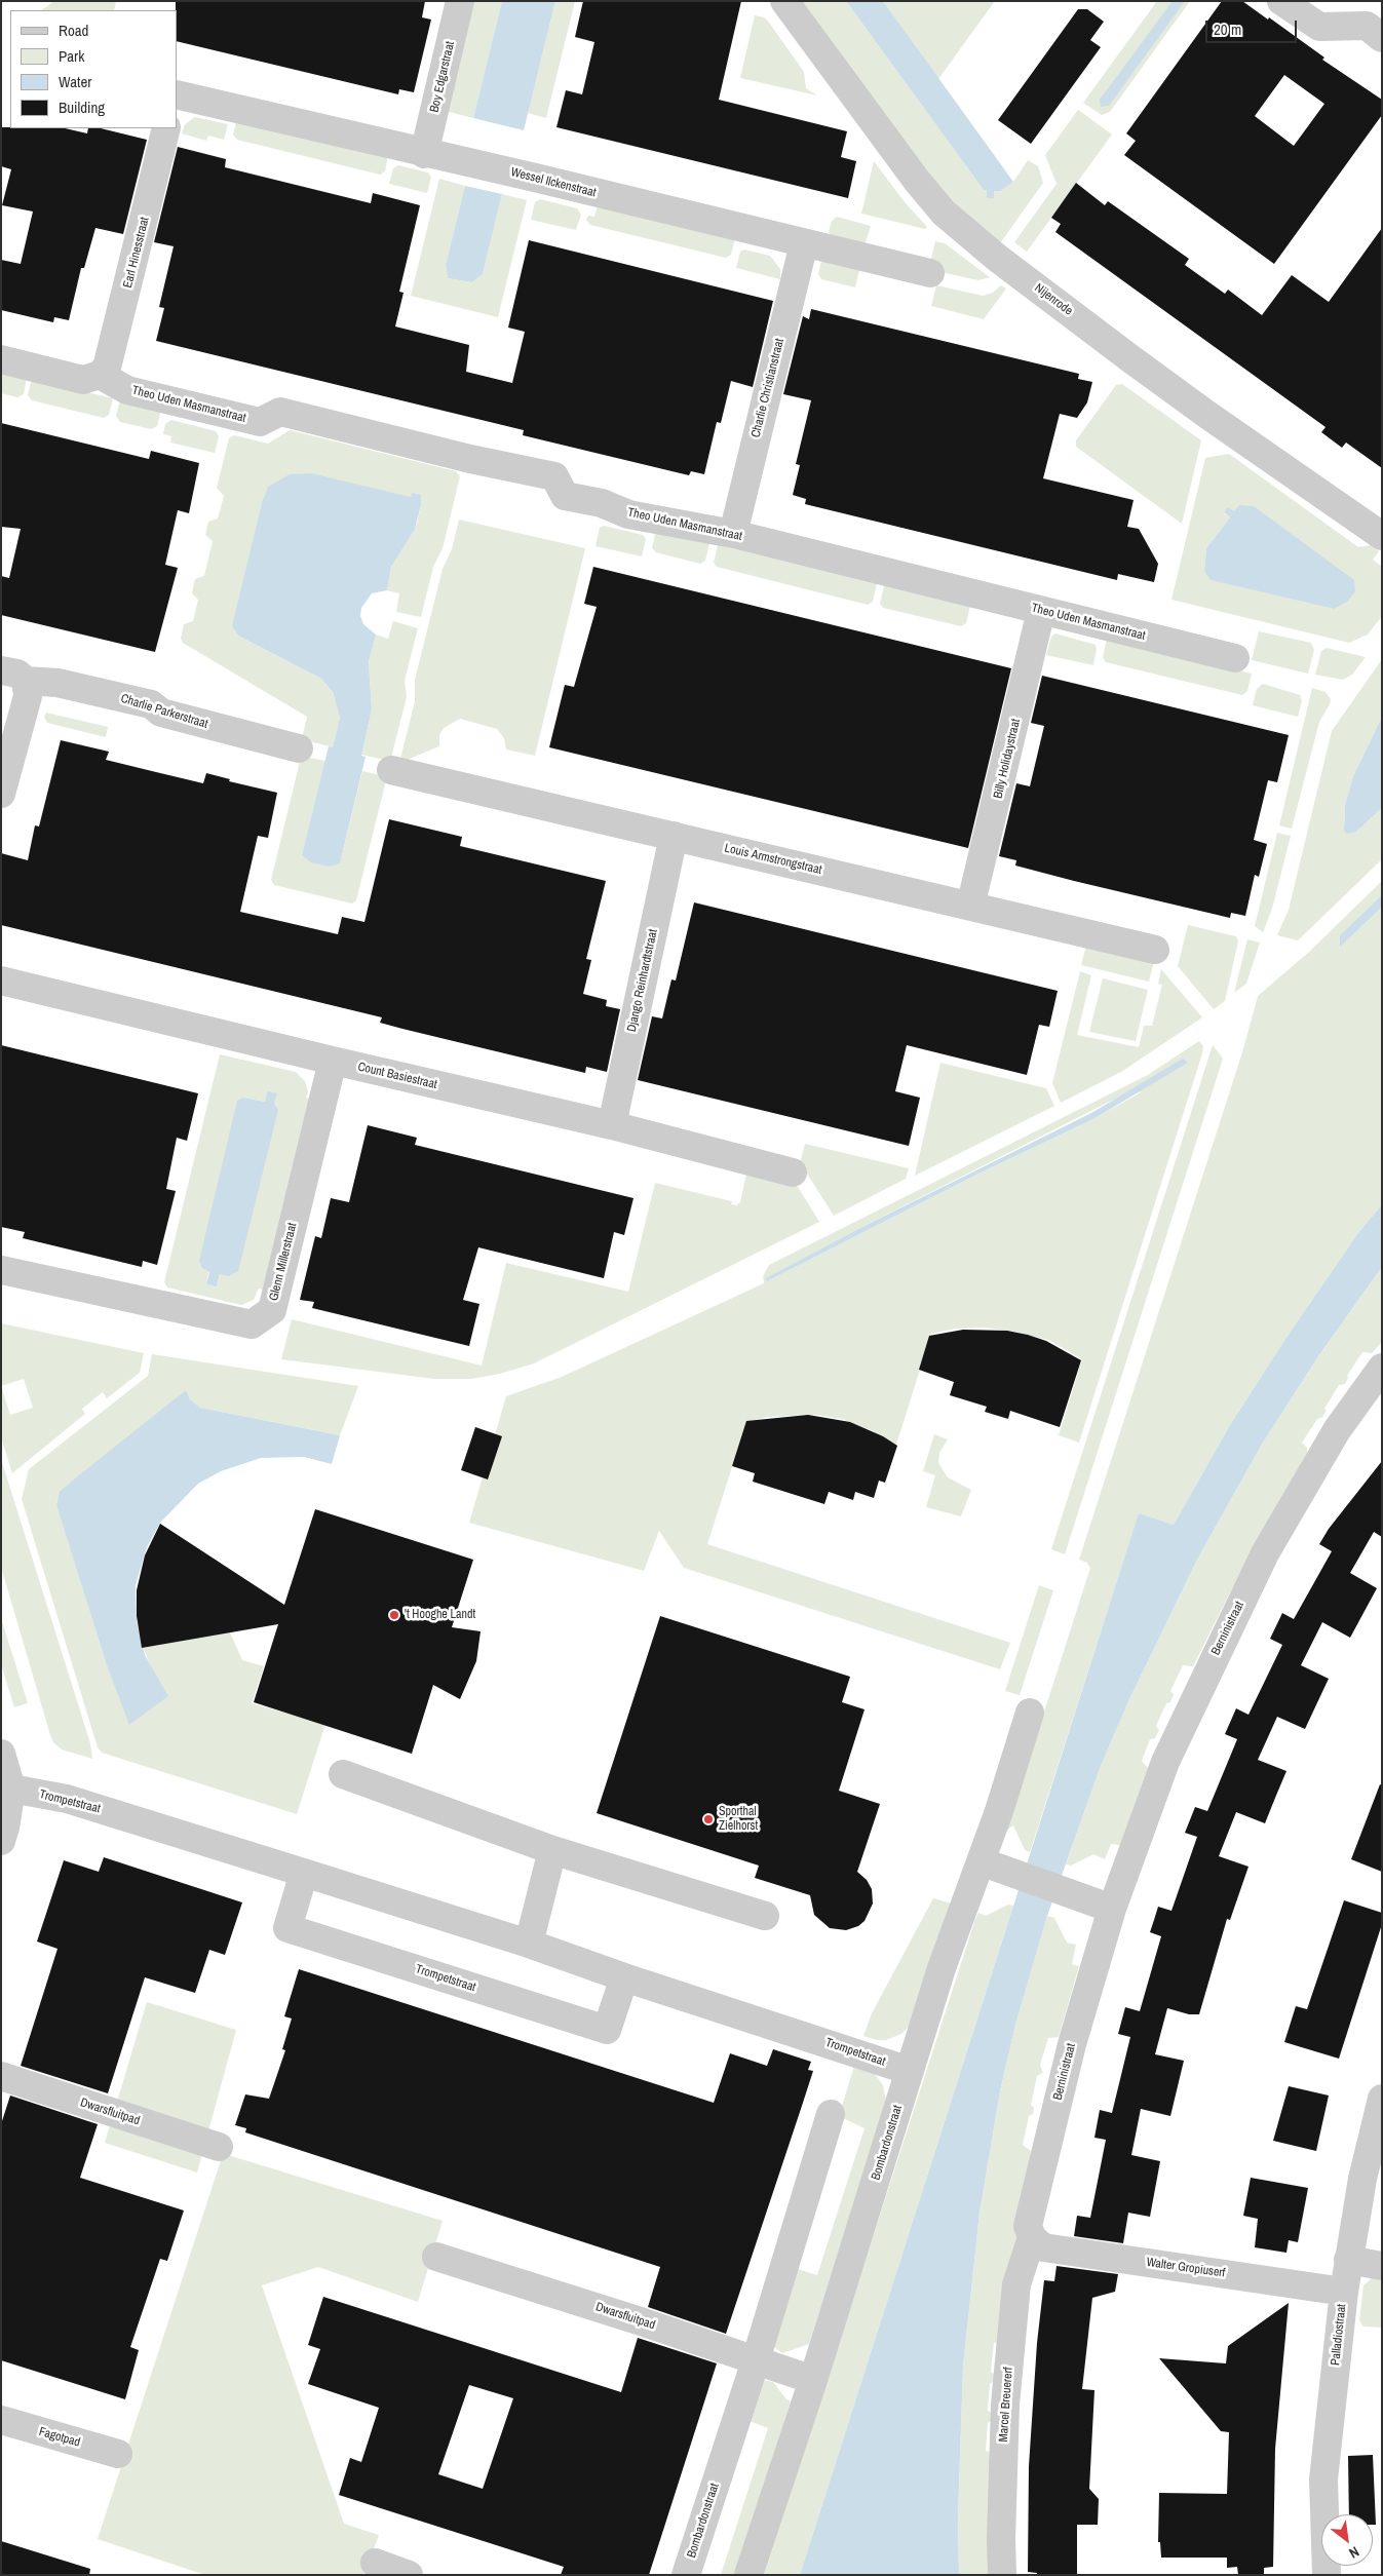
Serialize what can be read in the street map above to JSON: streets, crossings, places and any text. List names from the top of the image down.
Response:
{
  "streets": {
    "street": [
      "Boy Edgarstraat",
      "Wessel Ilckenstraat",
      "Earl Hinesstraat",
      "Nijenrode",
      "Charlie Christianstraat",
      "Theo Uden Masmanstraat",
      "Charlie Parkerstraat",
      "Billy Holidaystraat",
      "Louis Armstrongstraat",
      "Django Reinhardtstraat",
      "Count Basiestraat",
      "Glenn Millerstraat",
      "Berninistraat",
      "Trompetstraat",
      "Dwarsfluitpad",
      "Bombardonstraat",
      "Walter Gropiuserf",
      "Palladiostraat",
      "Marcel Breuererf",
      "Fagotpad"
    ]
  },
  "crossings": [
    ["Boy Edgarstraat", "Wessel Ilckenstraat"],
    ["Wessel Ilckenstraat", "Charlie Christianstraat"],
    ["Earl Hinesstraat", "Theo Uden Masmanstraat"],
    ["Charlie Christianstraat", "Theo Uden Masmanstraat"],
    ["Theo Uden Masmanstraat", "Billy Holidaystraat"],
    ["Billy Holidaystraat", "Louis Armstrongstraat"],
    ["Louis Armstrongstraat", "Django Reinhardtstraat"],
    ["Django Reinhardtstraat", "Count Basiestraat"],
    ["Count Basiestraat", "Glenn Millerstraat"],
    ["Berninistraat", "Walter Gropiuserf"],
    ["Berninistraat", "Marcel Breuererf"],
    ["Trompetstraat", "Bombardonstraat"],
    ["Dwarsfluitpad", "Bombardonstraat"],
    ["Walter Gropiuserf", "Palladiostraat"],
    ["Walter Gropiuserf", "Marcel Breuererf"]
  ],
  "places": ["'t Hooghe Landt", "Sporthal Zielhorst"],
  "legend": [
    "Road",
    "Park",
    "Water",
    "Building"
  ],
  "scale_bar": "20 m",
  "north": "bottom right"
}
